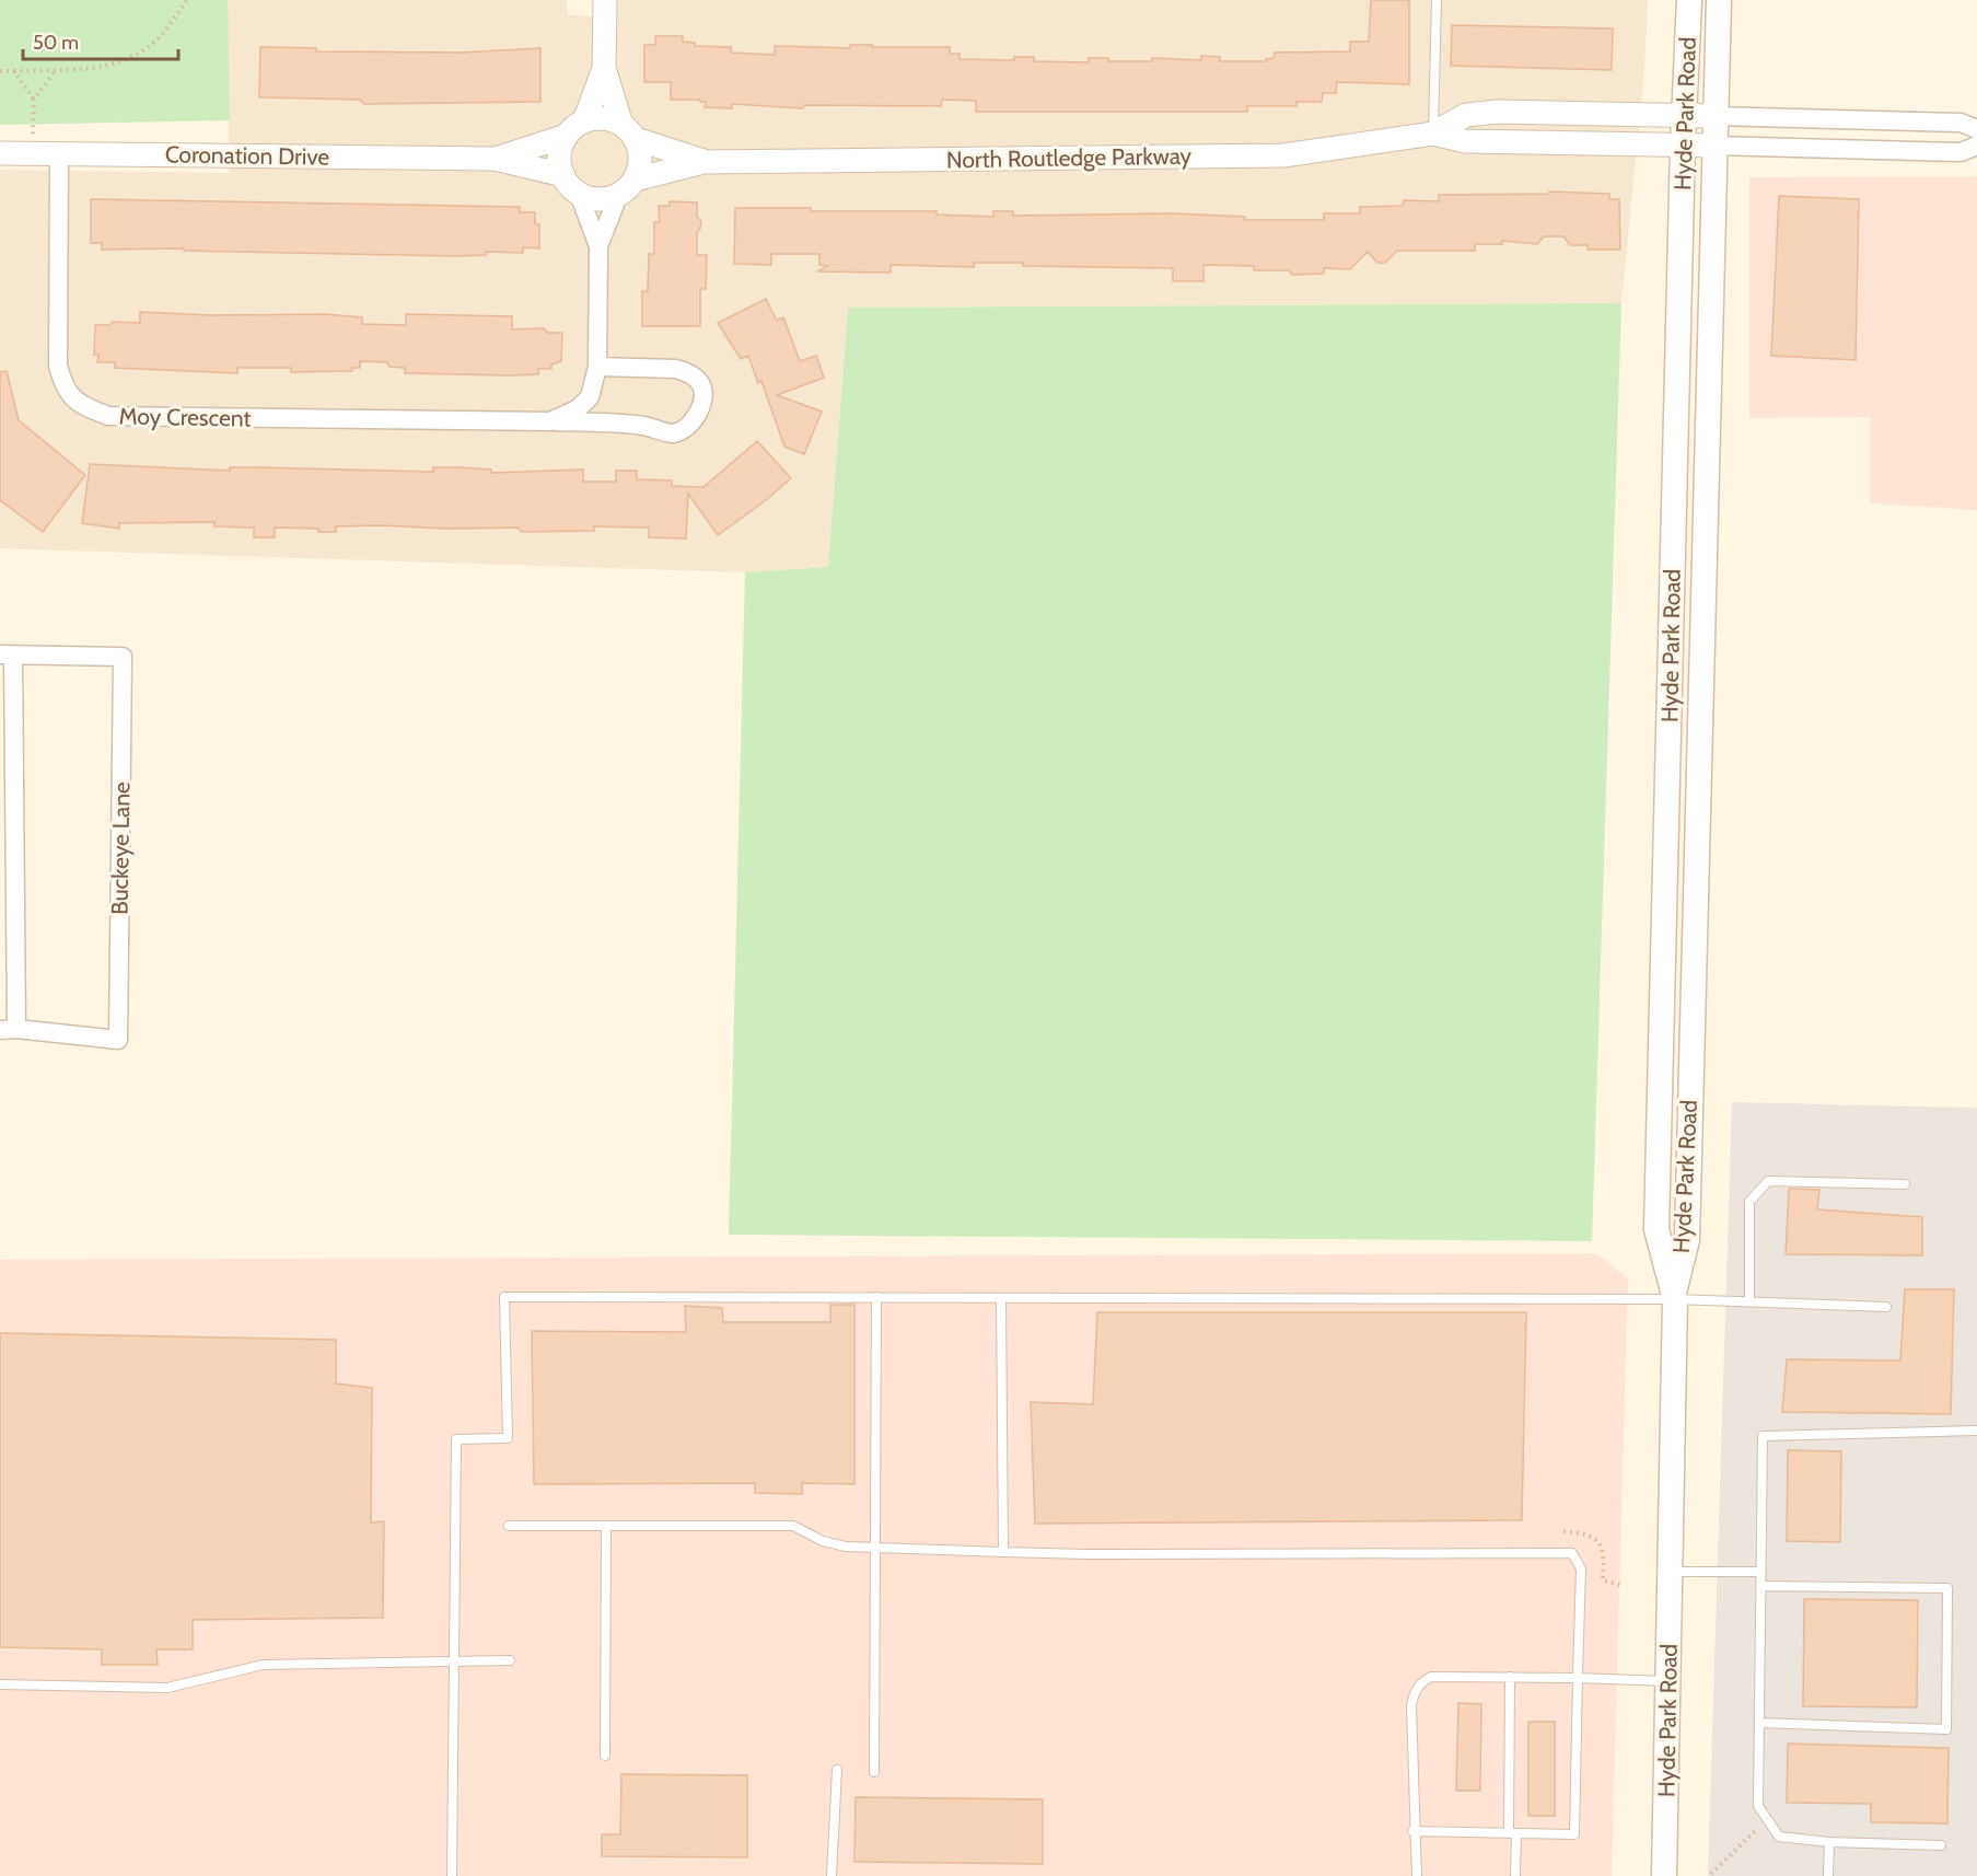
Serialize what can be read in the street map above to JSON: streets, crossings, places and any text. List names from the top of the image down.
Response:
{
  "streets": {
    "main road": ["Hyde Park Road"],
    "street": [
      "Coronation Drive",
      "North Routledge Parkway",
      "Moy Crescent",
      "Buckeye Lane"
    ]
  },
  "crossings": [
    ["Hyde Park Road", "North Routledge Parkway"],
    ["Coronation Drive", "North Routledge Parkway"],
    ["Coronation Drive", "Moy Crescent"],
    ["North Routledge Parkway", "Moy Crescent"]
  ],
  "scale_bar": "50 m"
}
